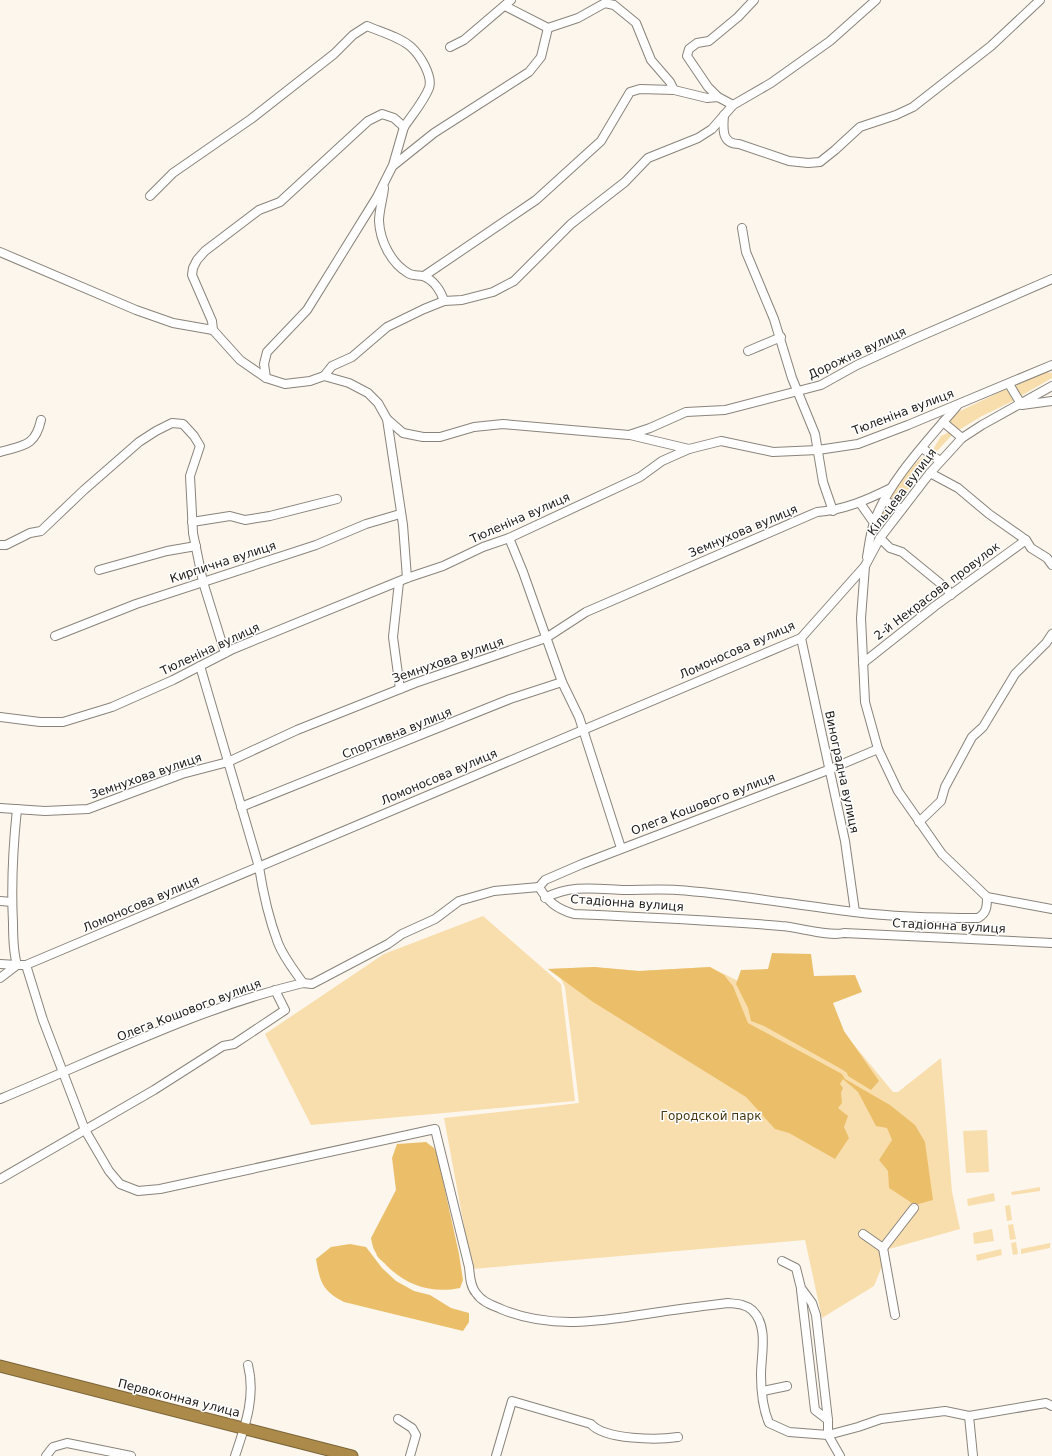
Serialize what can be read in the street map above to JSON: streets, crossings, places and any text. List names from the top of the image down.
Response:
{
  "streets": {
    "highway": ["Первоконная улица"],
    "street": [
      "Дорожна вулиця",
      "Тюленіна вулиця",
      "Кільцева вулиця",
      "Земнухова вулиця",
      "Кирпична вулиця",
      "2-й Некрасова провулок",
      "Ломоносова вулиця",
      "Спортивна вулиця",
      "Виноградна вулиця",
      "Олега Кошового вулиця",
      "Стадіонна вулиця"
    ]
  },
  "crossings": [
    ["Кільцева вулиця", "2-й Некрасова провулок"],
    ["Кільцева вулиця", "Ломоносова вулиця"],
    ["Кільцева вулиця", "Олега Кошового вулиця"],
    ["Кільцева вулиця", "Стадіонна вулиця"],
    ["Ломоносова вулиця", "Виноградна вулиця"],
    ["Виноградна вулиця", "Олега Кошового вулиця"],
    ["Виноградна вулиця", "Стадіонна вулиця"]
  ],
  "parks": ["Городской парк"]
}
